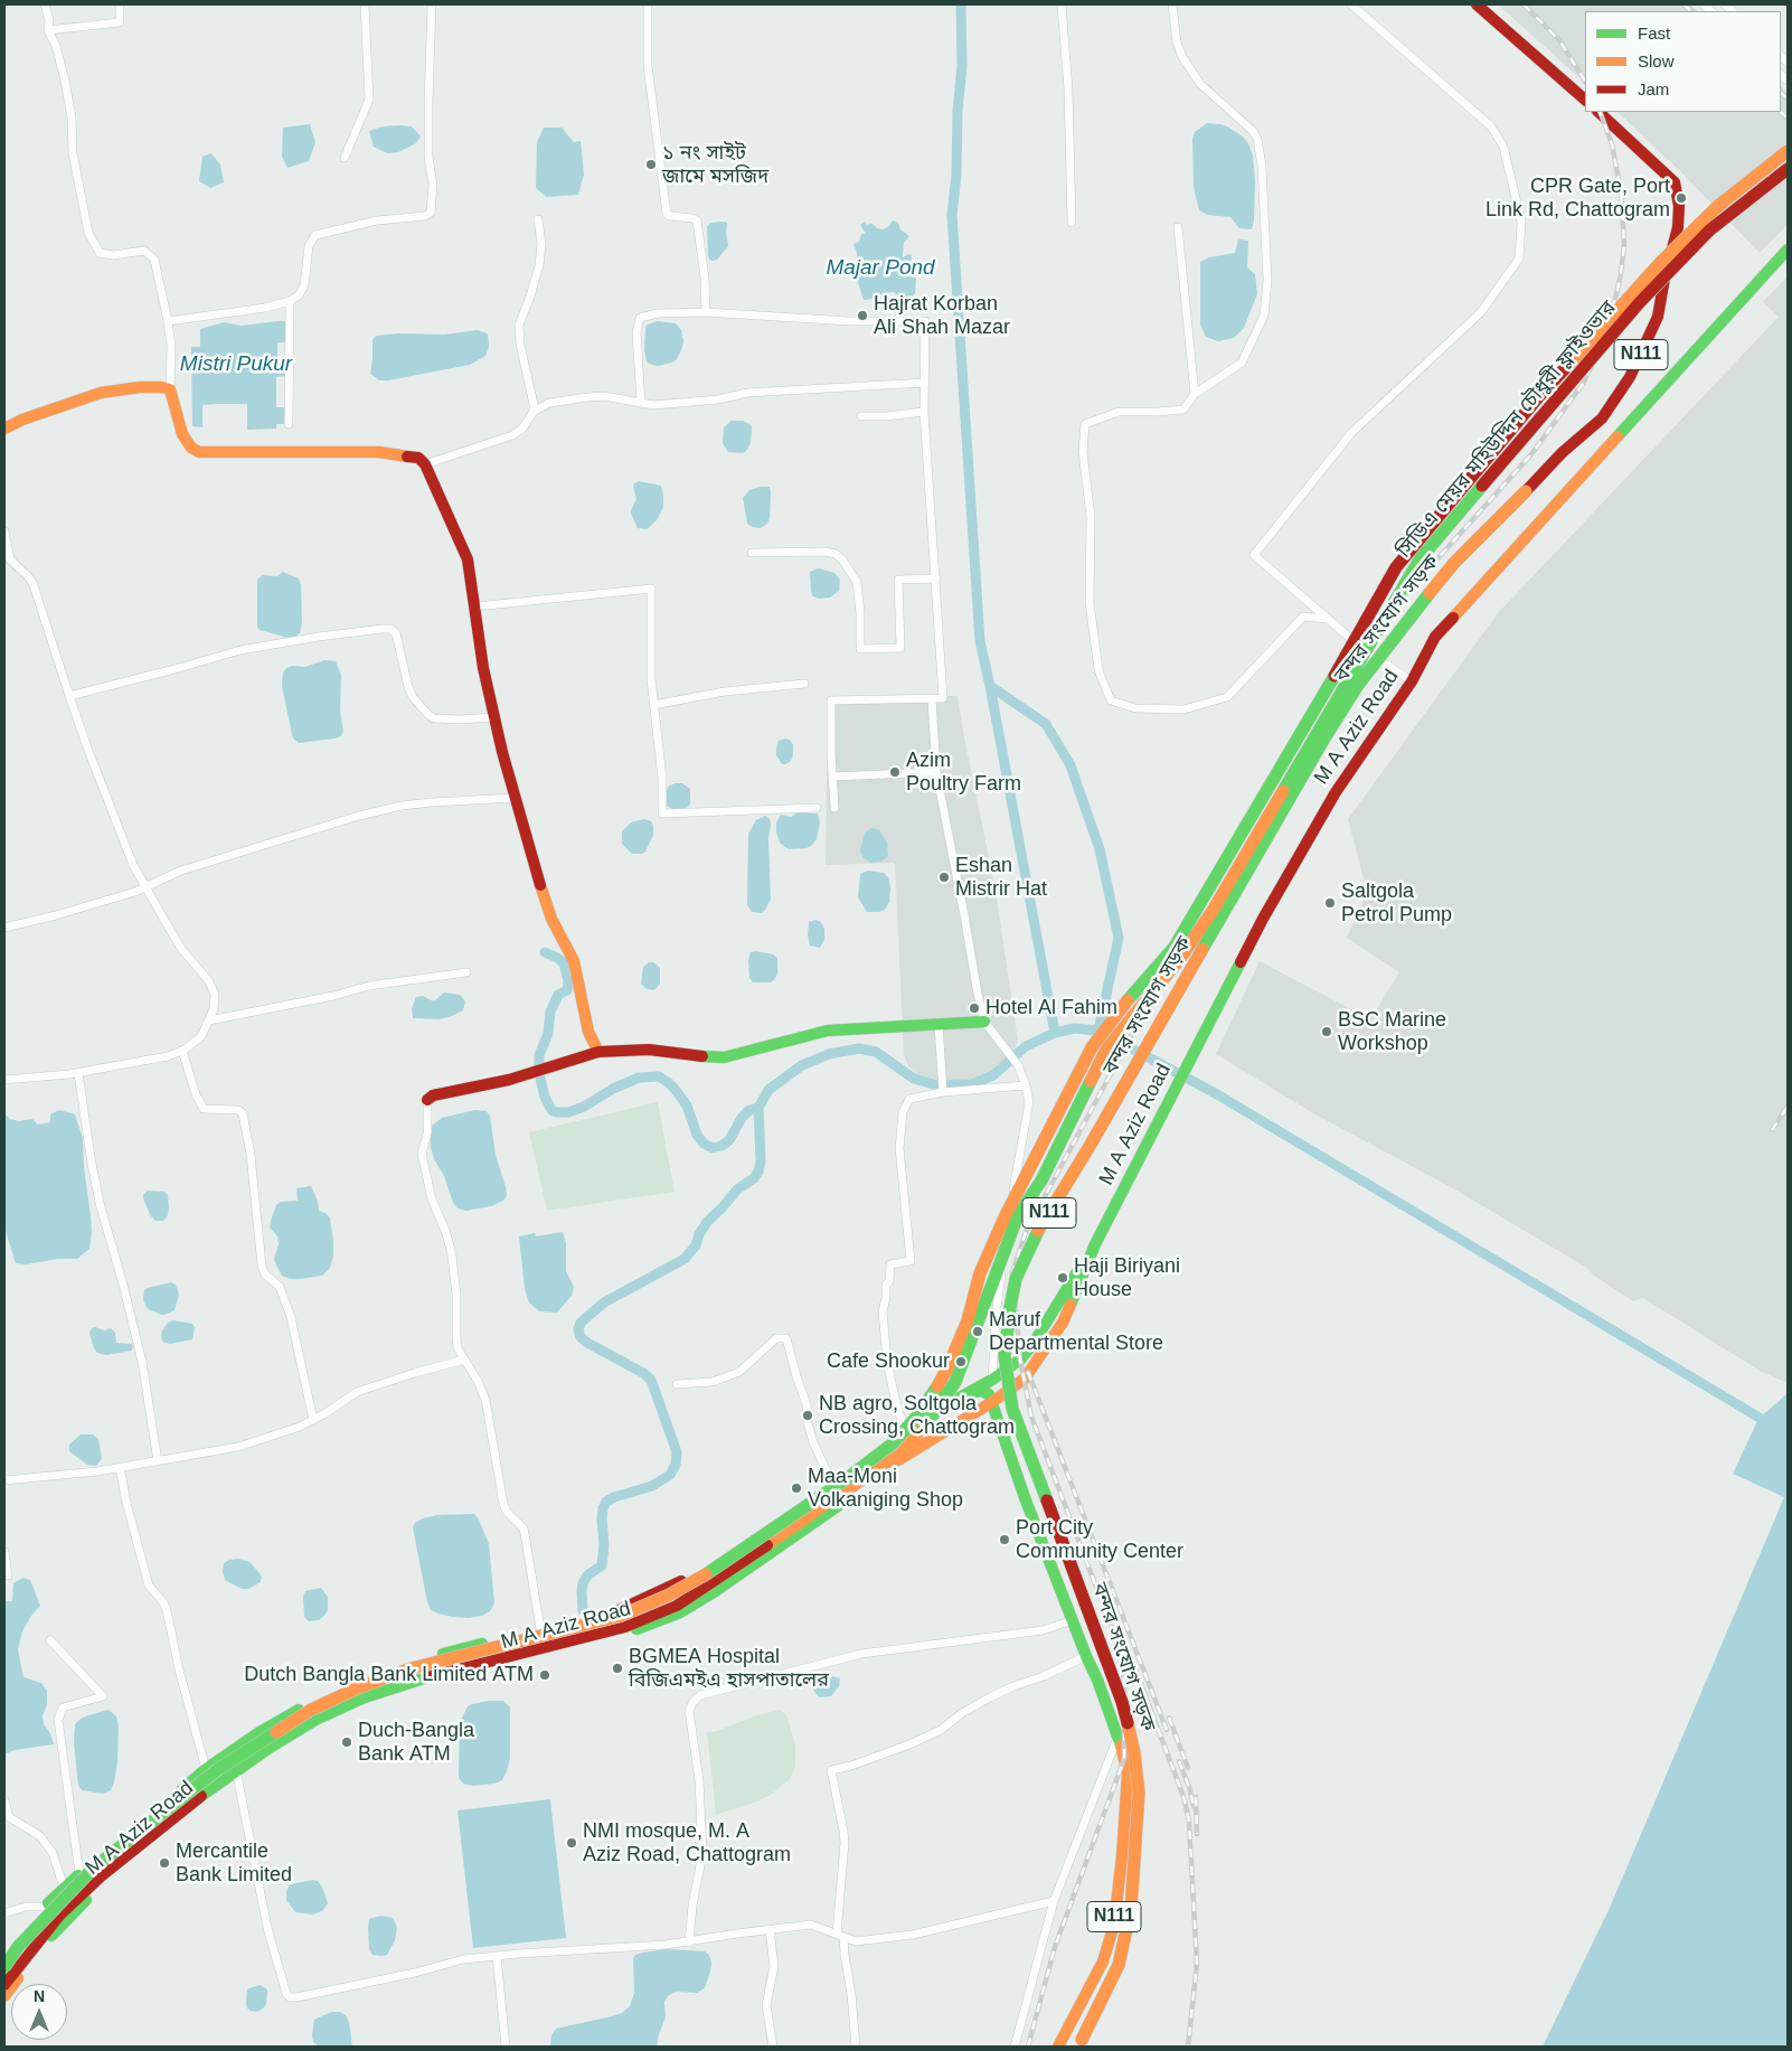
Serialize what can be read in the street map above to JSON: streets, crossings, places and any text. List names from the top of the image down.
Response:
{
  "streets": {
    "main road": [
      "N111",
      "সিডিএ মেয়র মহিউদ্দিন চৌধুরী ফ্লাইওভার",
      "বন্দর সংযোগ সড়ক",
      "M A Aziz Road"
    ]
  },
  "crossings": [
    ["N111", "M A Aziz Road"]
  ],
  "water": ["Majar Pond", "Mistri Pukur"],
  "places": [
    "১ নং সাইট জামে মসজিদ",
    "CPR Gate, Port Link Rd, Chattogram",
    "Hajrat Korban Ali Shah Mazar",
    "Azim Poultry Farm",
    "Eshan Mistrir Hat",
    "Saltgola Petrol Pump",
    "Hotel Al Fahim",
    "BSC Marine Workshop",
    "Haji Biriyani House",
    "Maruf Departmental Store",
    "Cafe Shookur",
    "NB agro, Soltgola Crossing, Chattogram",
    "Maa-Moni Volkaniging Shop",
    "Port City Community Center",
    "BGMEA Hospital বিজিএমইএ হাসপাতালের",
    "Dutch Bangla Bank Limited ATM",
    "Duch-Bangla Bank ATM",
    "NMI mosque, M. A Aziz Road, Chattogram",
    "Mercantile Bank Limited"
  ],
  "legend": ["Fast", "Slow", "Jam"],
  "north": "top"
}
